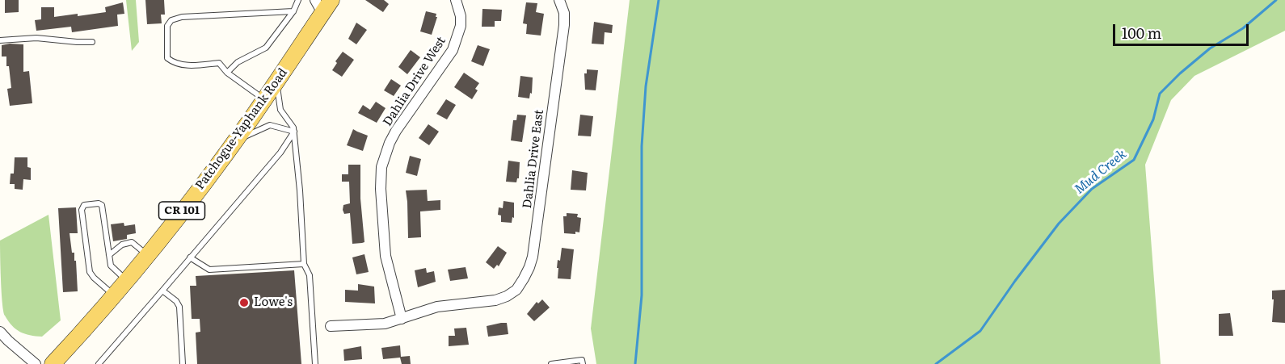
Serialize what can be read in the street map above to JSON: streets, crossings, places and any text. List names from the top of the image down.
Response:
{
  "streets": {
    "main road": ["Patchogue-Yaphank Road", "CR 101"],
    "street": ["Dahlia Drive West", "Dahlia Drive East"]
  },
  "crossings": [
    ["Dahlia Drive West", "Dahlia Drive East"]
  ],
  "water": ["Mud Creek"],
  "places": ["Lowe's"],
  "scale_bar": "100 m"
}
